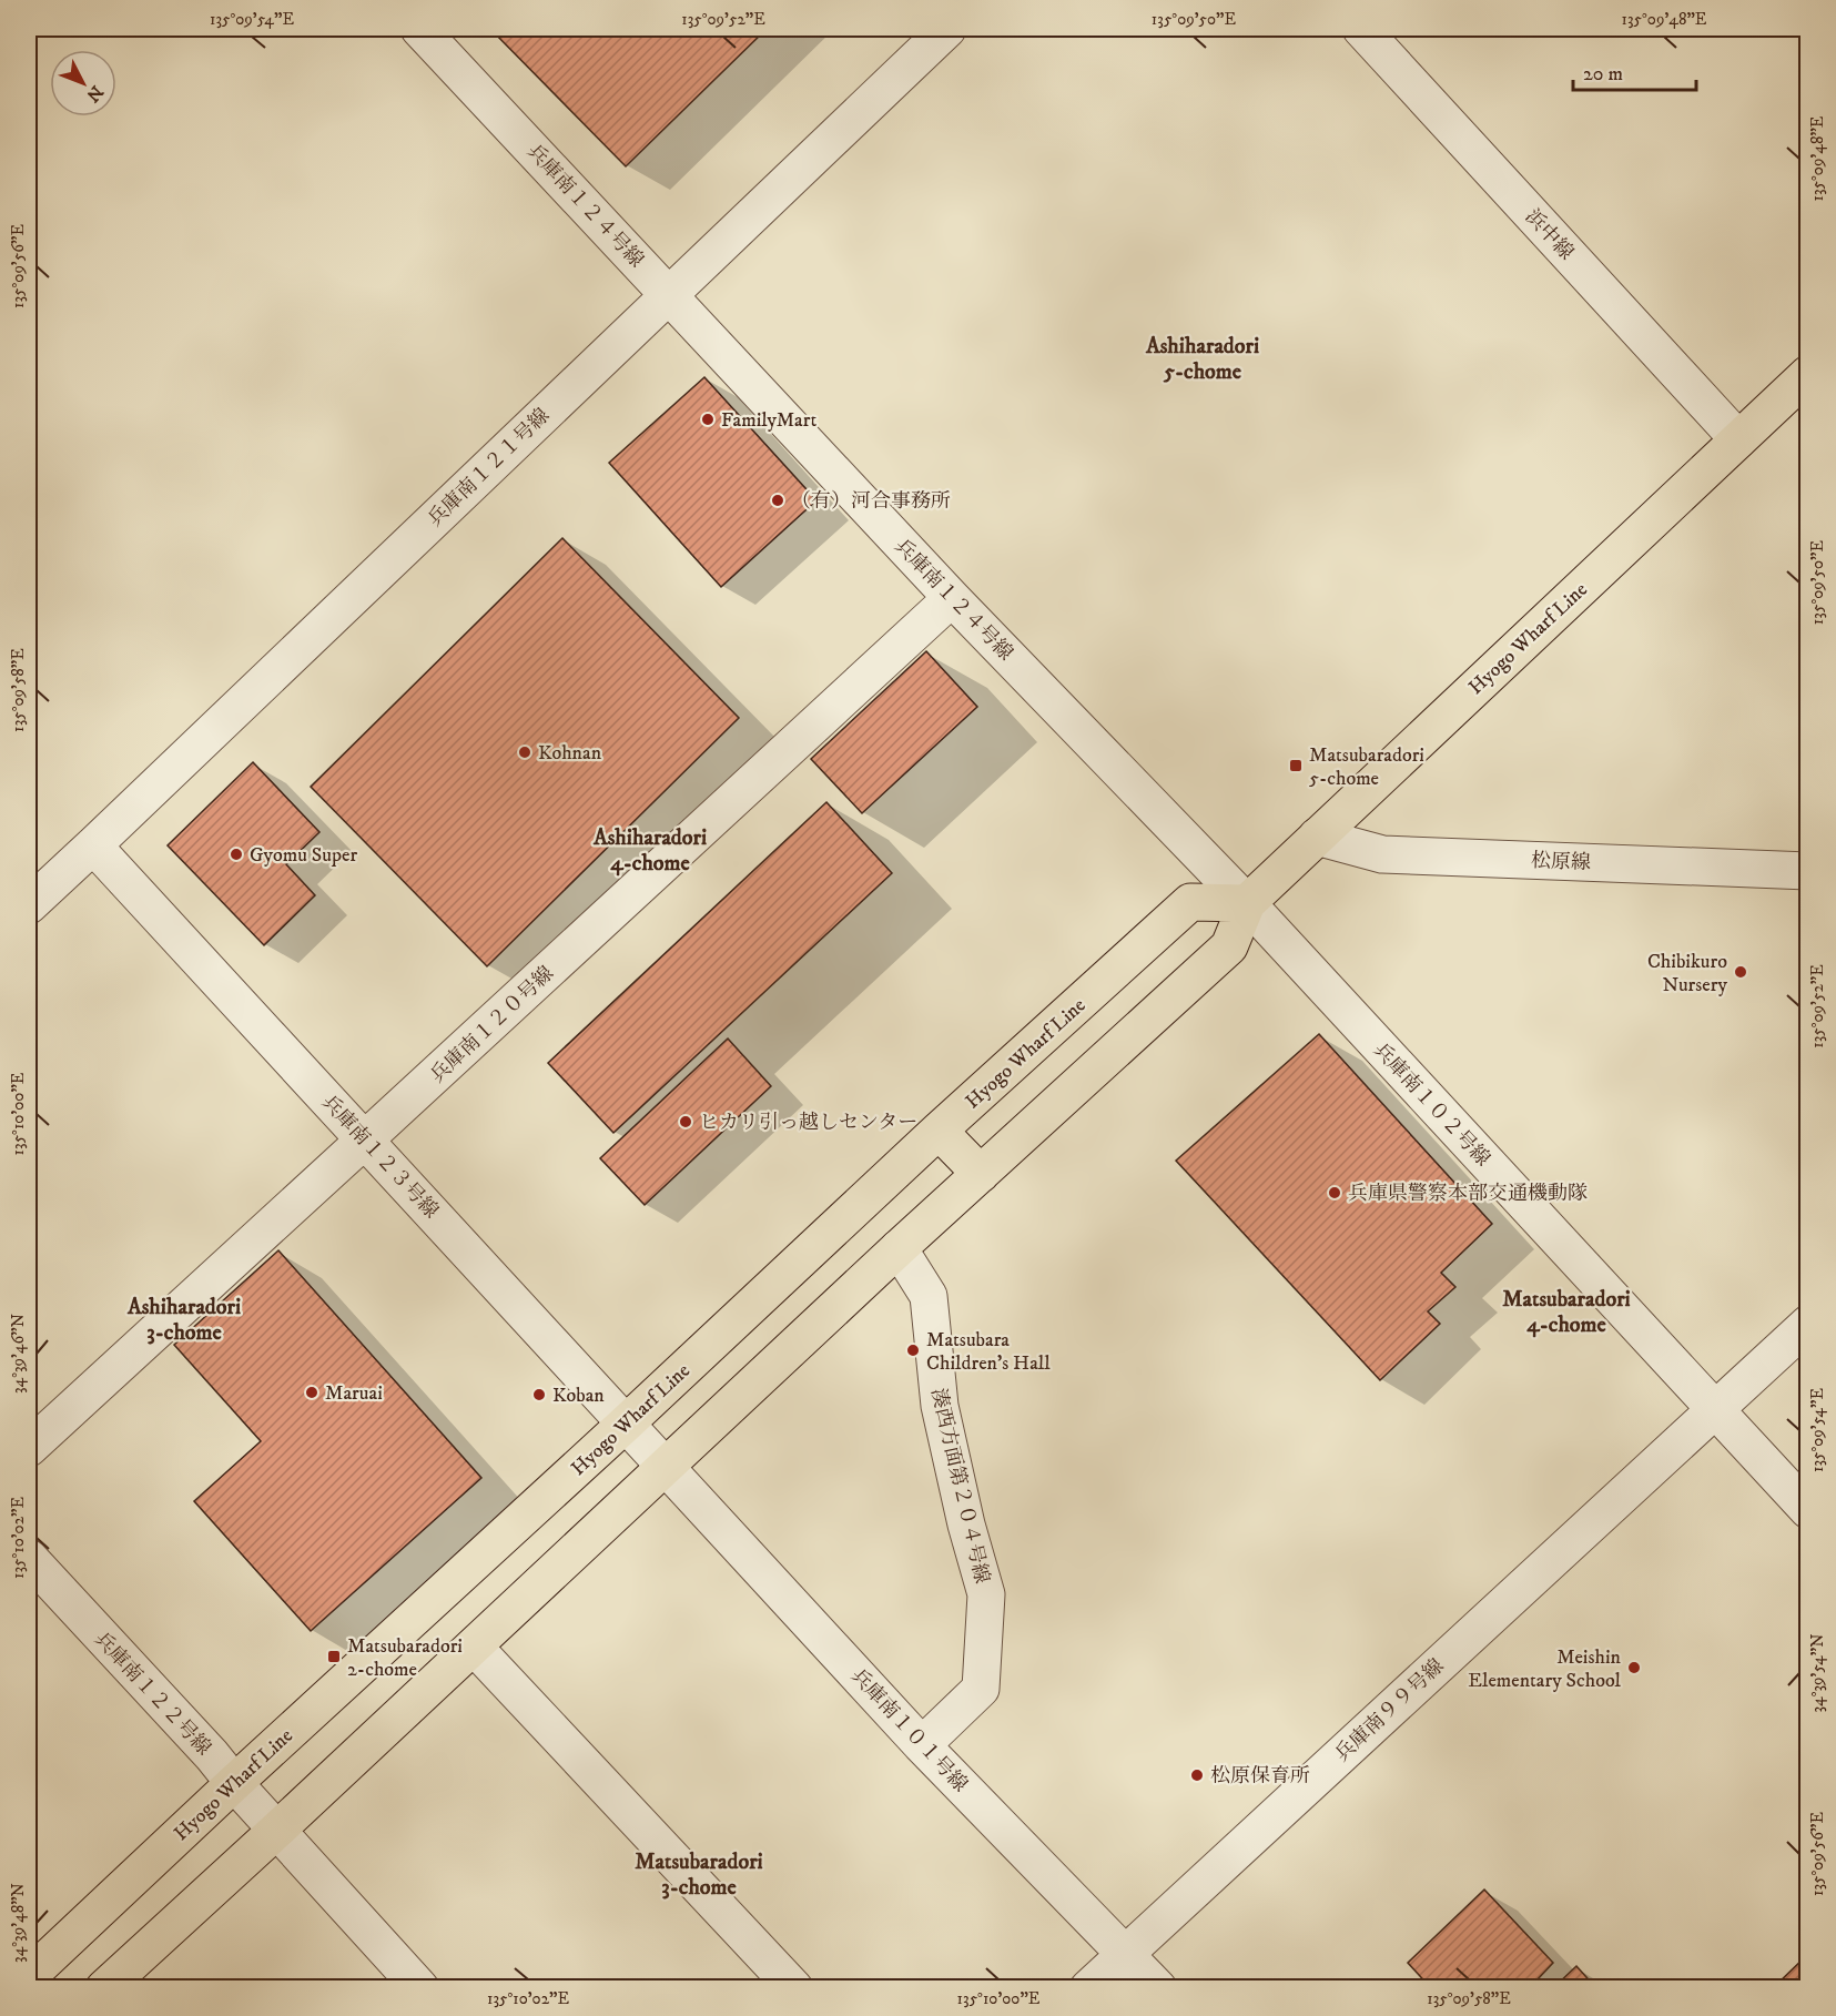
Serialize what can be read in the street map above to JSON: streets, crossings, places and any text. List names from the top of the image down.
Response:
{
  "streets": {
    "main road": ["Hyogo Wharf Line"],
    "street": [
      "兵庫南１２４号線",
      "浜中線",
      "兵庫南１２１号線",
      "松原線",
      "兵庫南１２０号線",
      "兵庫南１０２号線",
      "兵庫南１２３号線",
      "湊西方面第２０４号線",
      "兵庫南１２２号線",
      "兵庫南９９号線",
      "兵庫南１０１号線"
    ]
  },
  "crossings": [
    ["兵庫南１２４号線", "兵庫南１２１号線"],
    ["兵庫南１２４号線", "Hyogo Wharf Line"],
    ["兵庫南１２４号線", "兵庫南１２０号線"],
    ["兵庫南１２４号線", "兵庫南１０２号線"],
    ["浜中線", "Hyogo Wharf Line"],
    ["兵庫南１２１号線", "兵庫南１２３号線"],
    ["Hyogo Wharf Line", "松原線"],
    ["Hyogo Wharf Line", "兵庫南１０２号線"],
    ["Hyogo Wharf Line", "兵庫南１２３号線"],
    ["Hyogo Wharf Line", "湊西方面第２０４号線"],
    ["Hyogo Wharf Line", "兵庫南１２２号線"],
    ["Hyogo Wharf Line", "兵庫南１０１号線"],
    ["兵庫南１２０号線", "兵庫南１２３号線"],
    ["兵庫南１０２号線", "兵庫南９９号線"],
    ["兵庫南１２３号線", "兵庫南１０１号線"],
    ["湊西方面第２０４号線", "兵庫南１０１号線"],
    ["兵庫南９９号線", "兵庫南１０１号線"]
  ],
  "districts": [
    "Ashiharadori 5-chome",
    "Ashiharadori 4-chome",
    "Matsubaradori 4-chome",
    "Ashiharadori 3-chome",
    "Matsubaradori 3-chome"
  ],
  "places": {
    "other": [
      "FamilyMart",
      "（有）河合事務所",
      "Kohnan",
      "Gyomu Super",
      "Chibikuro Nursery",
      "ヒカリ引っ越しセンター",
      "兵庫県警察本部交通機動隊",
      "Matsubara Children's Hall",
      "Maruai",
      "Koban",
      "Meishin Elementary School",
      "松原保育所"
    ],
    "transit": ["Matsubaradori 5-chome", "Matsubaradori 2-chome"]
  },
  "scale_bar": "20 m",
  "north": "bottom right",
  "coordinates": [
    "135°09'54\"E",
    "135°09'52\"E",
    "135°09'50\"E",
    "135°09'48\"E",
    "135°09'56\"E",
    "135°09'58\"E",
    "135°10'00\"E",
    "34°39'46\"N",
    "135°10'02\"E",
    "34°39'54\"N",
    "34°39'48\"N"
  ]
}
